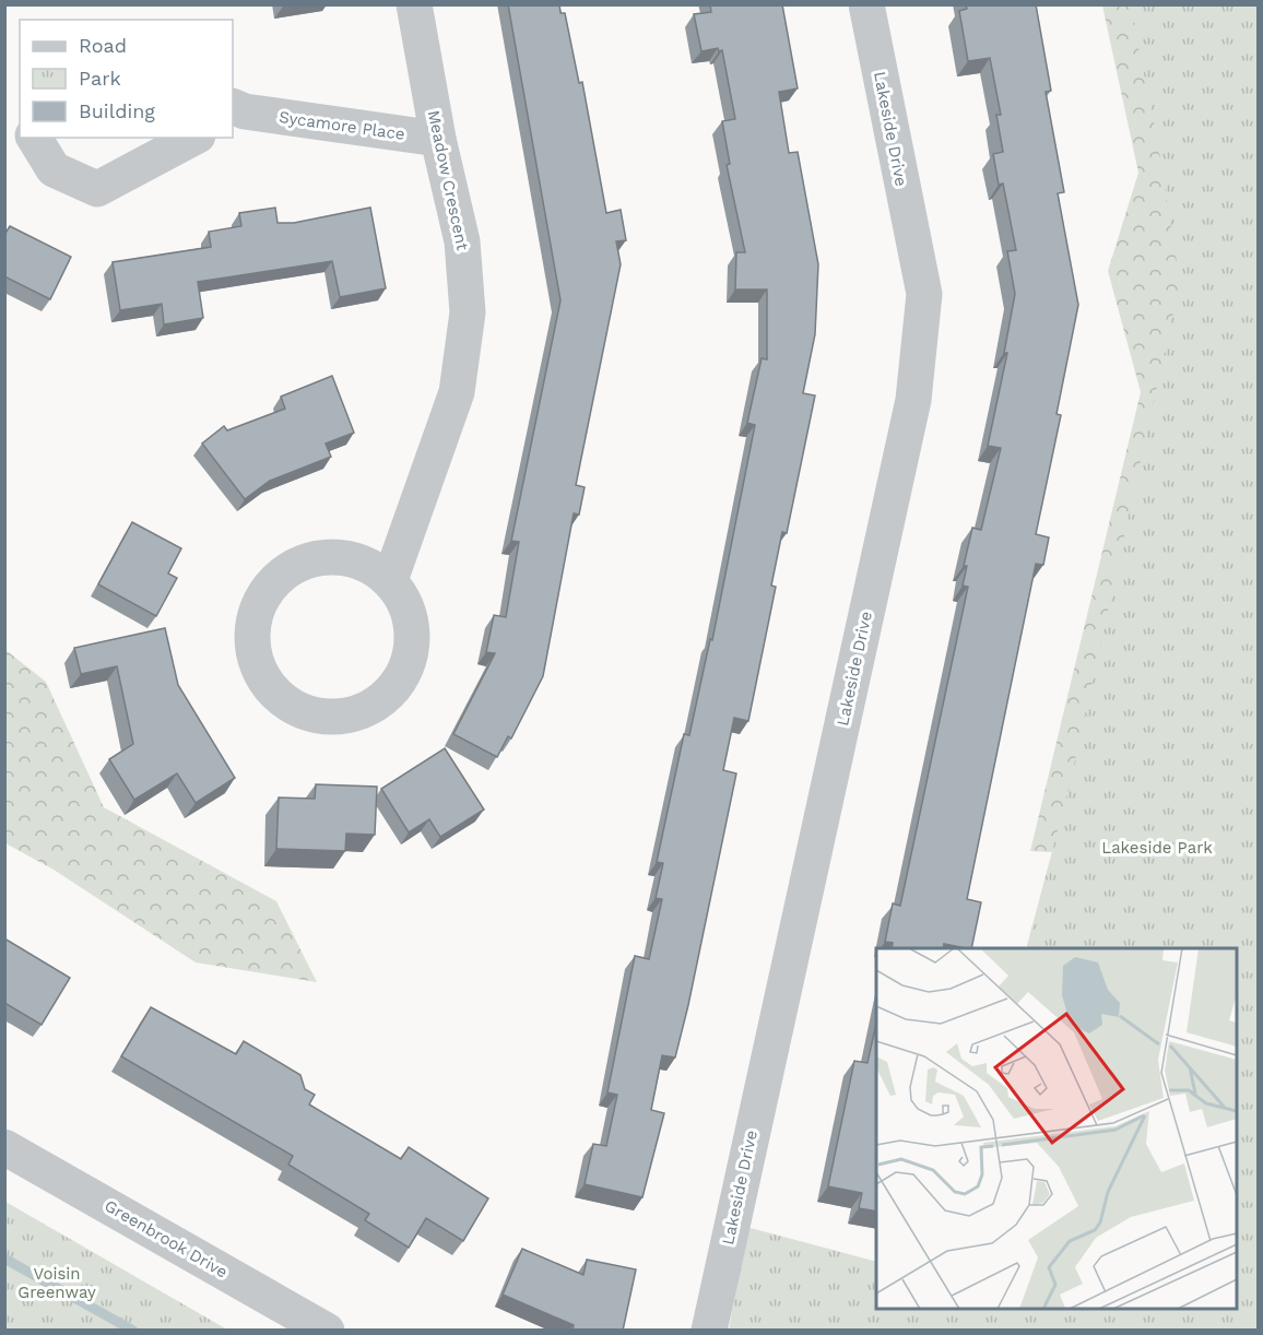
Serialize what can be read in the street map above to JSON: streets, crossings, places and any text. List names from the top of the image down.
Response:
{
  "streets": {
    "street": [
      "Sycamore Place",
      "Lakeside Drive",
      "Meadow Crescent",
      "Greenbrook Drive"
    ]
  },
  "crossings": [
    ["Sycamore Place", "Meadow Crescent"]
  ],
  "parks": ["Lakeside Park", "Voisin Greenway"],
  "legend": ["Road", "Park", "Building"]
}
